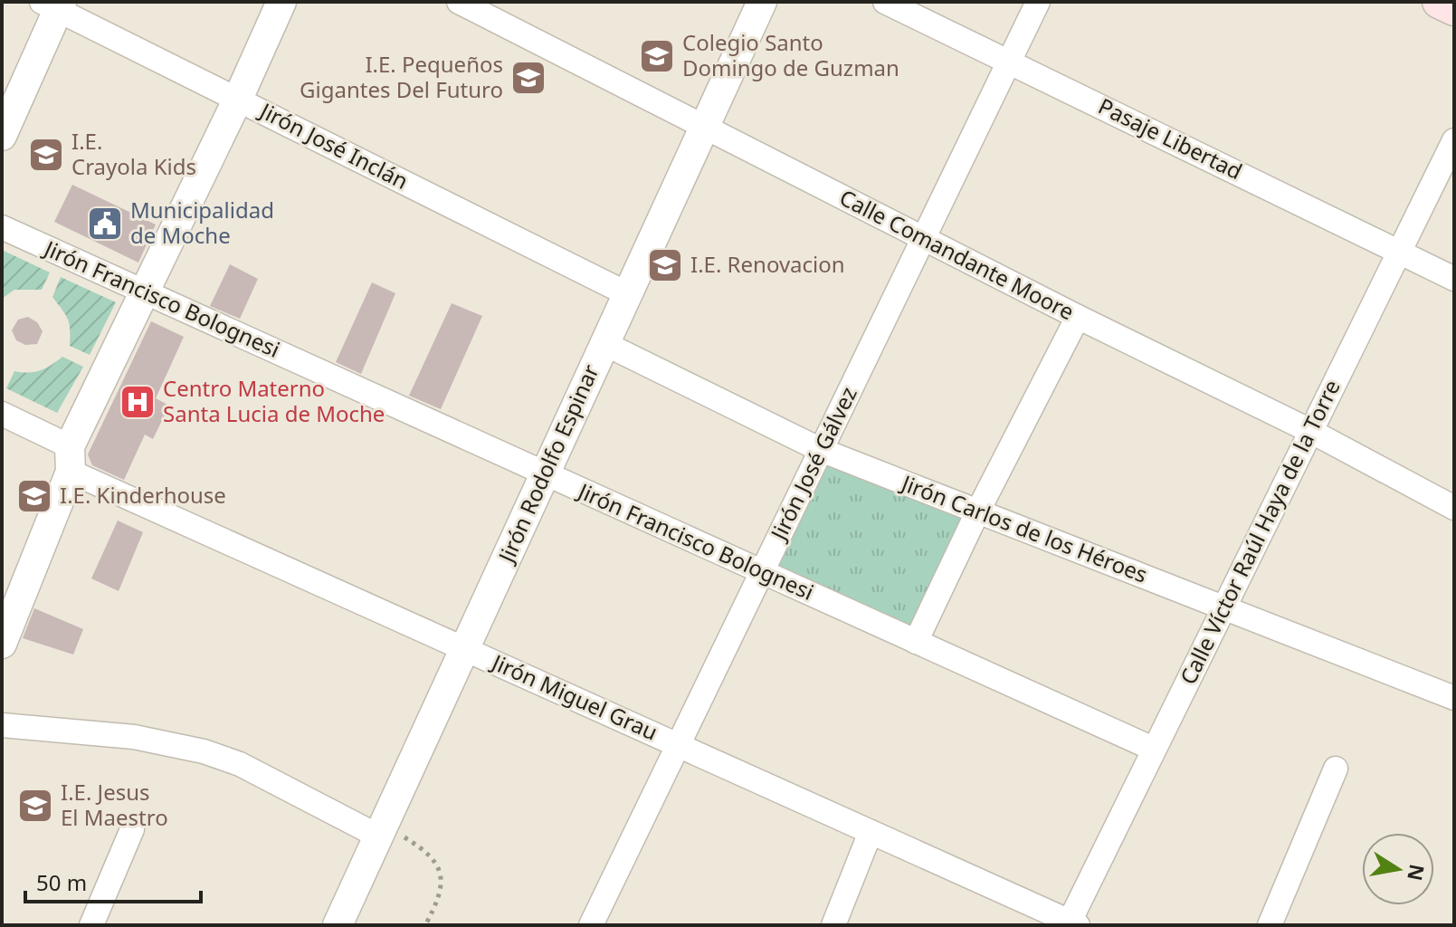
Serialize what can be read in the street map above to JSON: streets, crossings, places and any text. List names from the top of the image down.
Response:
{
  "streets": {
    "street": [
      "Pasaje Libertad",
      "Jirón José Inclán",
      "Calle Comandante Moore",
      "Jirón Francisco Bolognesi",
      "Jirón Rodolfo Espinar",
      "Jirón José Gálvez",
      "Jirón Carlos de los Héroes",
      "Calle Víctor Raúl Haya de la Torre",
      "Jirón Miguel Grau"
    ]
  },
  "crossings": [
    ["Pasaje Libertad", "Jirón José Gálvez"],
    ["Pasaje Libertad", "Calle Víctor Raúl Haya de la Torre"],
    ["Jirón José Inclán", "Jirón Rodolfo Espinar"],
    ["Calle Comandante Moore", "Jirón Rodolfo Espinar"],
    ["Calle Comandante Moore", "Jirón José Gálvez"],
    ["Calle Comandante Moore", "Calle Víctor Raúl Haya de la Torre"],
    ["Jirón Francisco Bolognesi", "Jirón Rodolfo Espinar"],
    ["Jirón Francisco Bolognesi", "Jirón José Gálvez"],
    ["Jirón Francisco Bolognesi", "Calle Víctor Raúl Haya de la Torre"],
    ["Jirón Rodolfo Espinar", "Jirón Carlos de los Héroes"],
    ["Jirón Rodolfo Espinar", "Jirón Miguel Grau"],
    ["Jirón José Gálvez", "Jirón Carlos de los Héroes"],
    ["Jirón José Gálvez", "Jirón Miguel Grau"],
    ["Jirón Carlos de los Héroes", "Calle Víctor Raúl Haya de la Torre"],
    ["Calle Víctor Raúl Haya de la Torre", "Jirón Miguel Grau"]
  ],
  "places": {
    "school or university": [
      "Colegio Santo Domingo de Guzman",
      "I.E. Pequeños Gigantes Del Futuro",
      "I.E. Crayola Kids",
      "I.E. Renovacion",
      "I.E. Kinderhouse",
      "I.E. Jesus El Maestro"
    ],
    "public building": ["Municipalidad de Moche"],
    "hospital": ["Centro Materno Santa Lucia de Moche"]
  },
  "scale_bar": "50 m",
  "north": "right"
}
